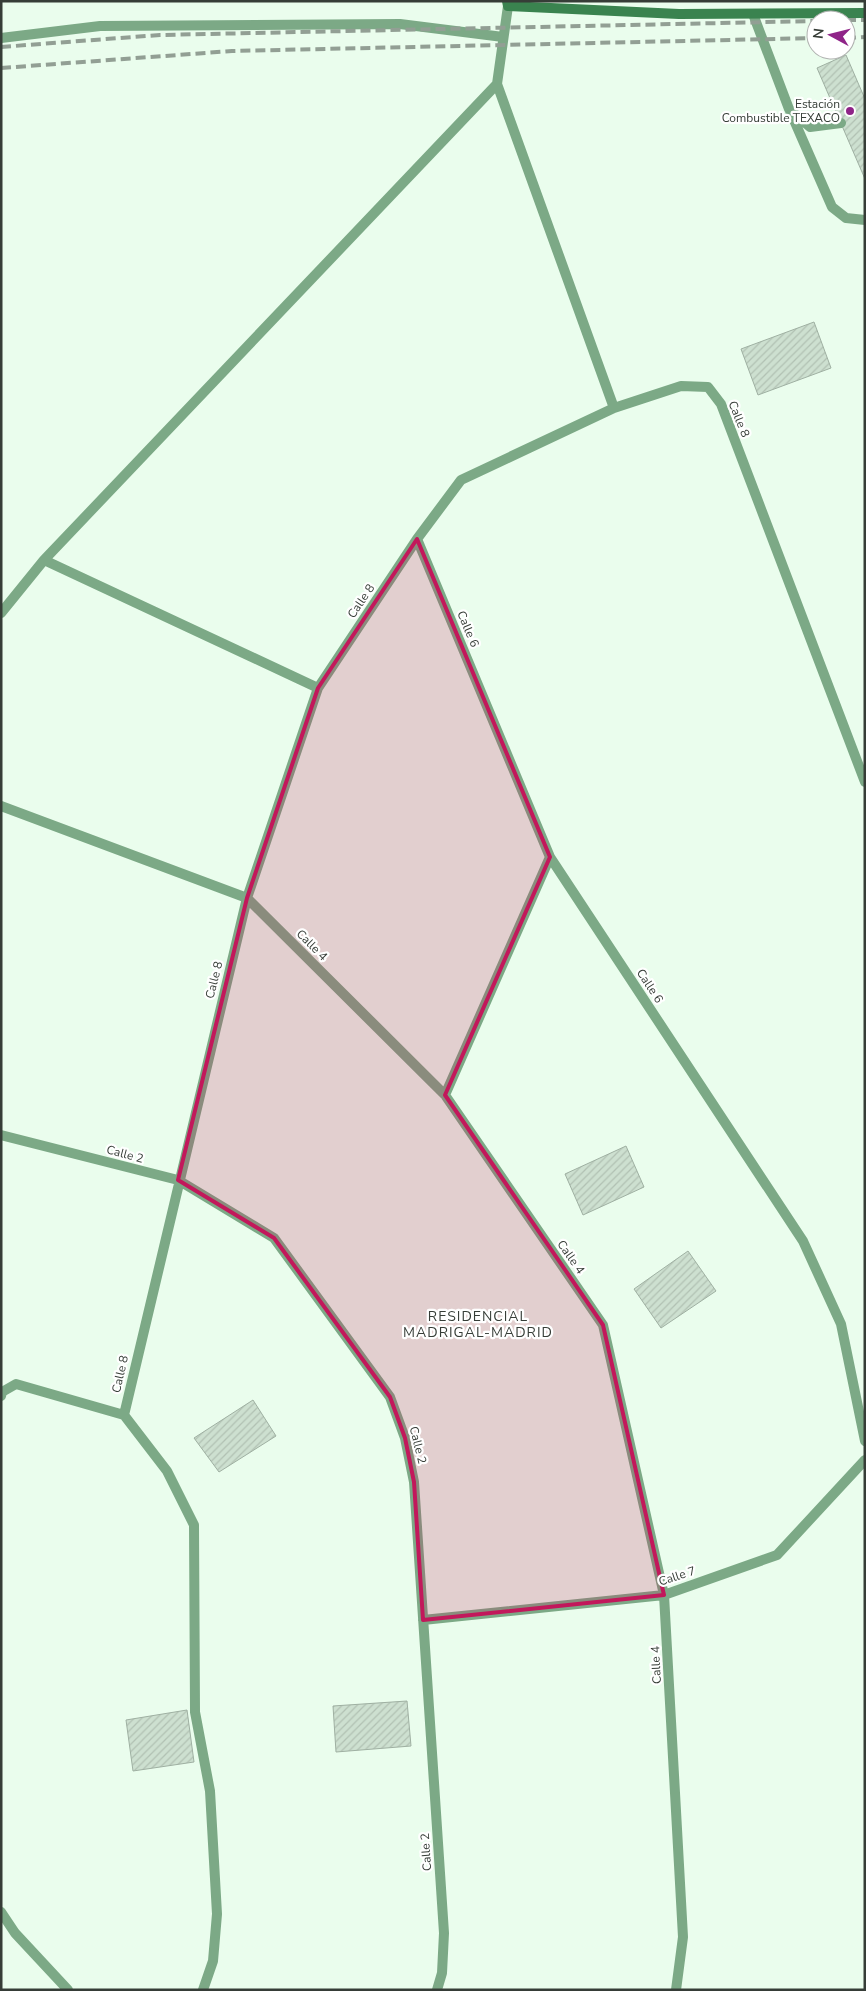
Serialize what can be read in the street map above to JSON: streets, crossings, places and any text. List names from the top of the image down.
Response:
{
  "streets": {
    "street": [
      "Calle 8",
      "Calle 6",
      "Calle 4",
      "Calle 2",
      "Calle 7"
    ]
  },
  "crossings": [
    ["Calle 8", "Calle 6"],
    ["Calle 8", "Calle 4"],
    ["Calle 8", "Calle 2"],
    ["Calle 4", "Calle 7"],
    ["Calle 2", "Calle 7"]
  ],
  "districts": ["RESIDENCIAL MADRIGAL-MADRID"],
  "places": ["Estación Combustible TEXACO"],
  "north": "left"
}
